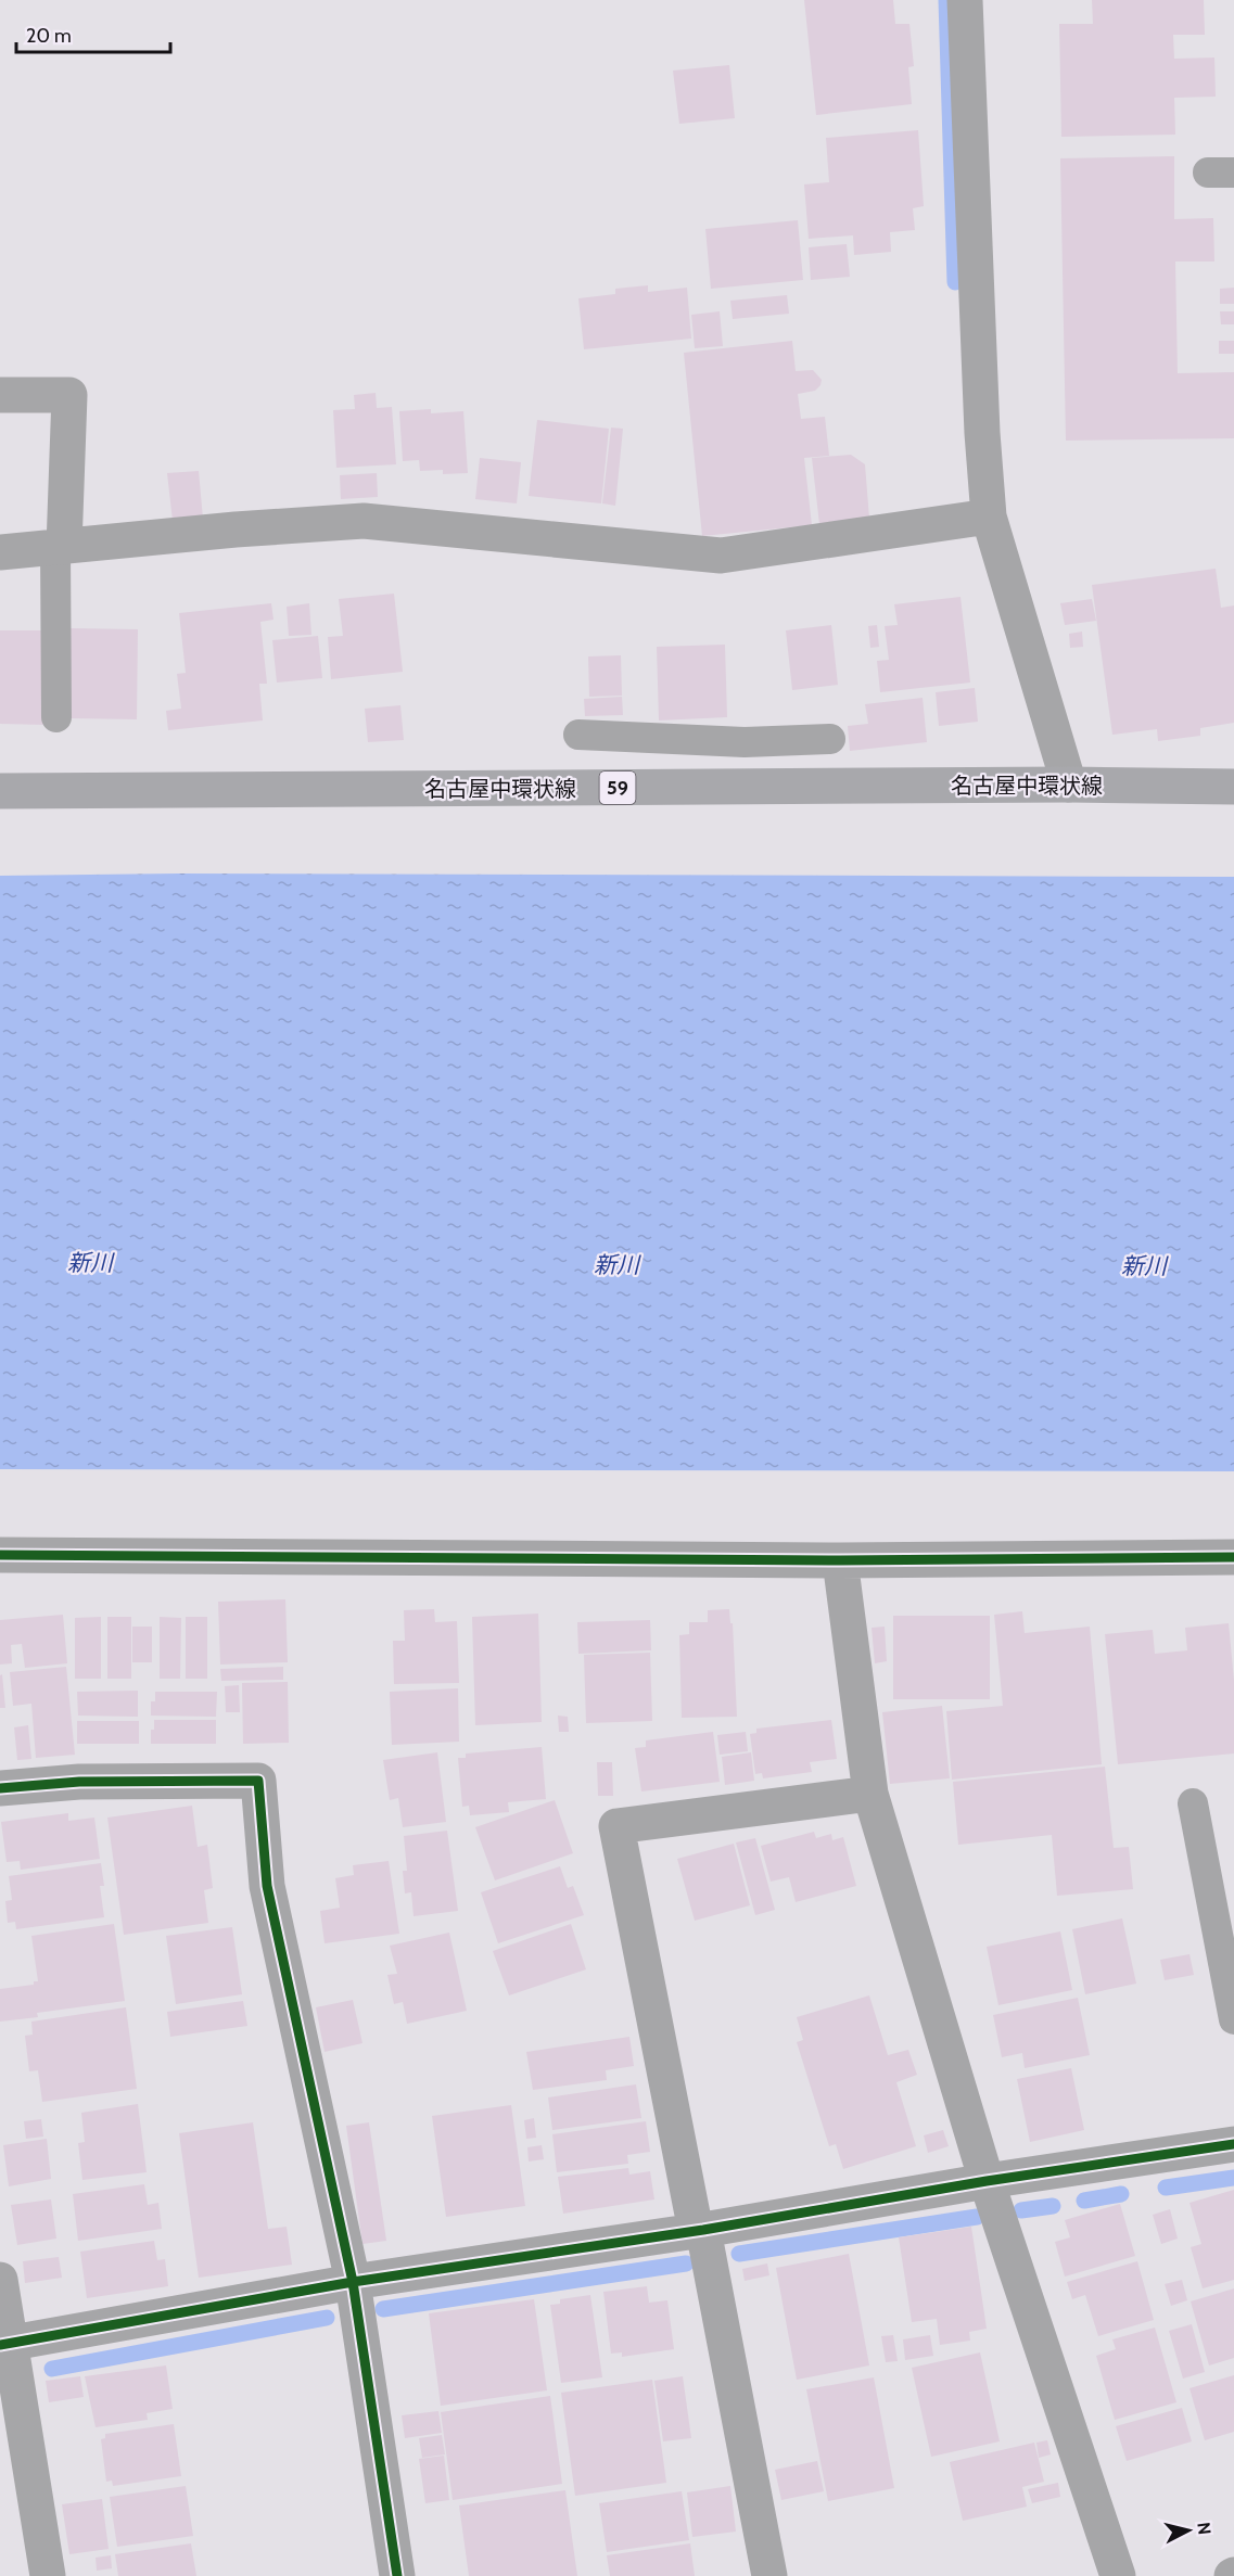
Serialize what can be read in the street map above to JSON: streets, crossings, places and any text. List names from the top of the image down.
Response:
{
  "streets": {
    "main road": ["名古屋中環状線", "59"]
  },
  "water": ["新川"],
  "scale_bar": "20 m",
  "north": "right"
}
